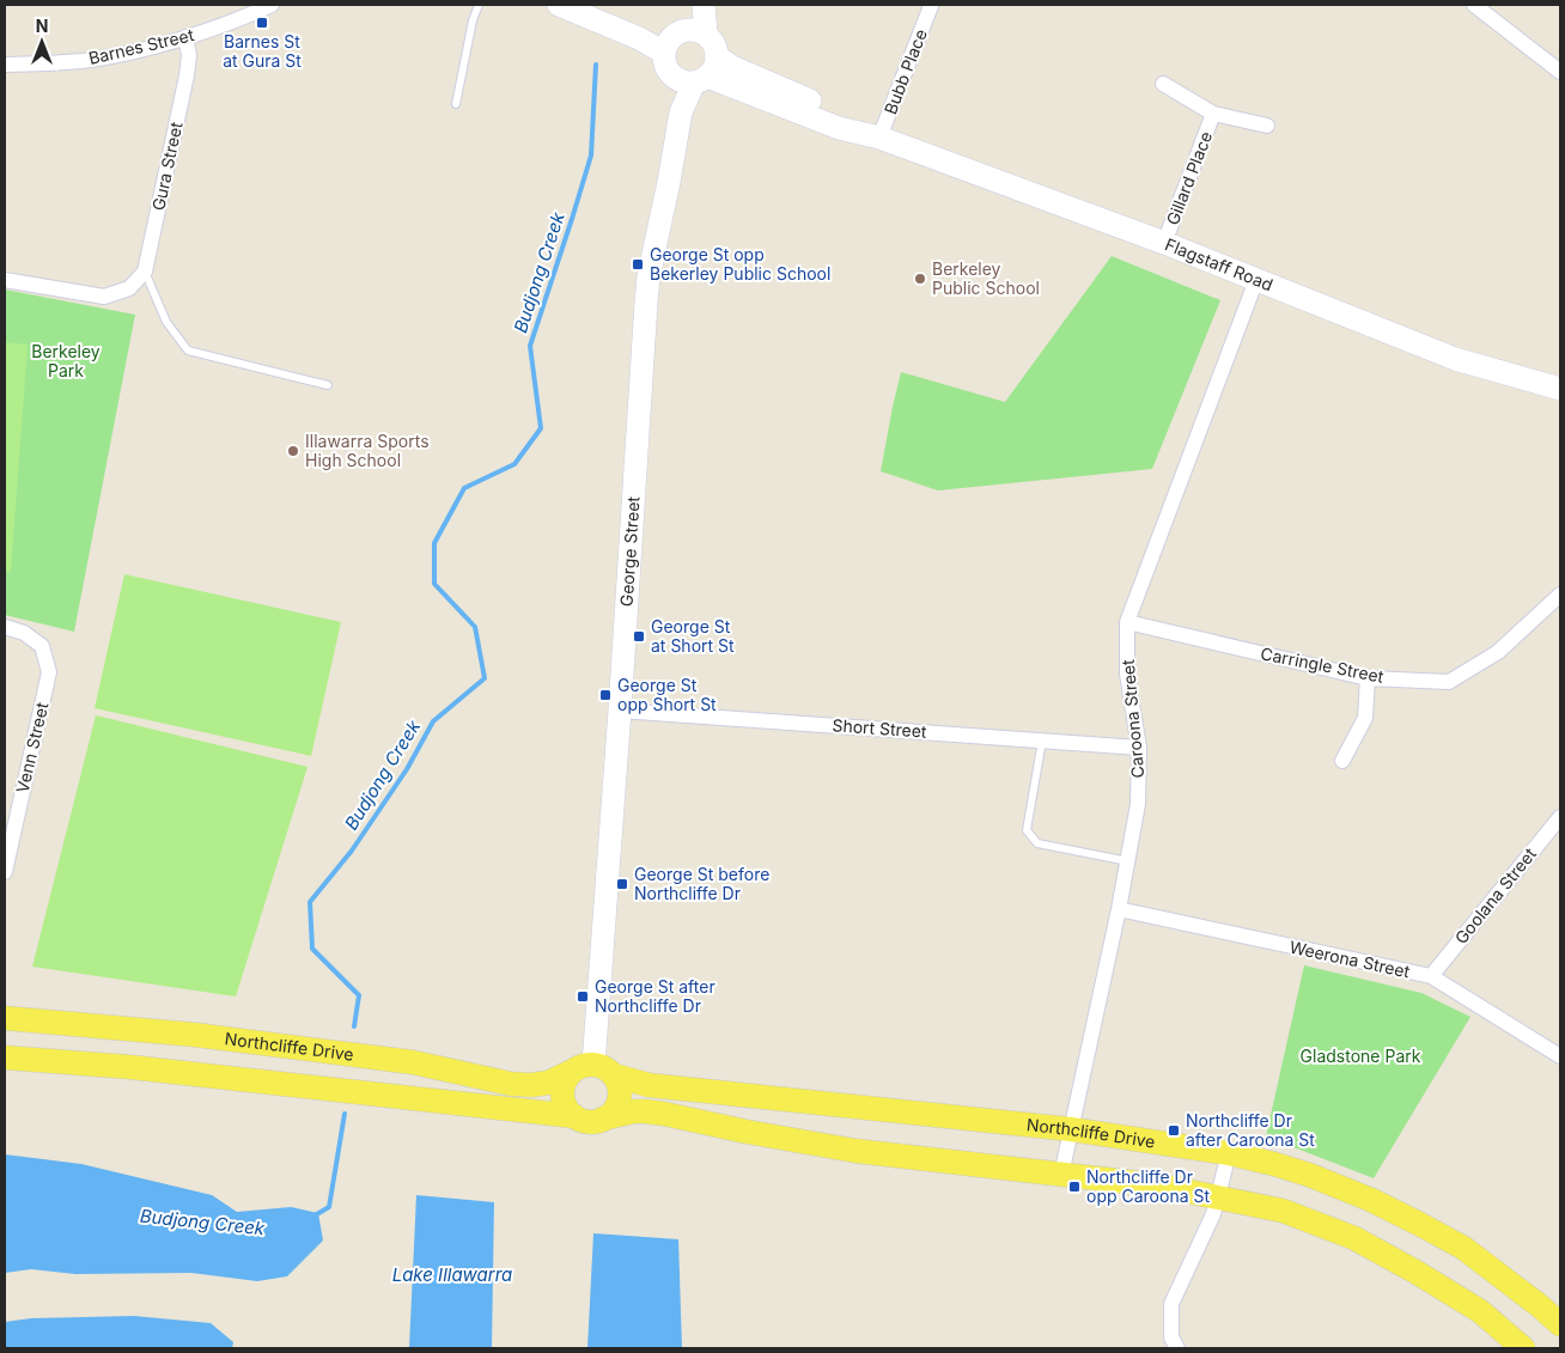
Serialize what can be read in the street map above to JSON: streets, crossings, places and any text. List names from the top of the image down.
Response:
{
  "streets": {
    "main road": ["Flagstaff Road", "George Street", "Northcliffe Drive"],
    "street": [
      "Barnes Street",
      "Bubb Place",
      "Gura Street",
      "Gillard Place",
      "Carringle Street",
      "Caroona Street",
      "Short Street",
      "Venn Street",
      "Goolana Street",
      "Weerona Street"
    ]
  },
  "crossings": [
    ["Barnes Street", "Gura Street"],
    ["Bubb Place", "Flagstaff Road"],
    ["Gillard Place", "Flagstaff Road"],
    ["Flagstaff Road", "George Street"],
    ["Flagstaff Road", "Caroona Street"],
    ["George Street", "Short Street"],
    ["George Street", "Northcliffe Drive"],
    ["Carringle Street", "Caroona Street"],
    ["Caroona Street", "Short Street"],
    ["Caroona Street", "Weerona Street"],
    ["Caroona Street", "Northcliffe Drive"],
    ["Goolana Street", "Weerona Street"]
  ],
  "water": ["Budjong Creek", "Lake Illawarra"],
  "parks": ["Berkeley Park", "Gladstone Park"],
  "places": {
    "transit": [
      "Barnes St at Gura St",
      "George St opp Bekerley Public School",
      "George St at Short St",
      "George St opp Short St",
      "George St before Northcliffe Dr",
      "George St after Northcliffe Dr",
      "Northcliffe Dr after Caroona St",
      "Northcliffe Dr opp Caroona St"
    ],
    "other": ["Berkeley Public School", "Illawarra Sports High School"]
  },
  "north": "top"
}
